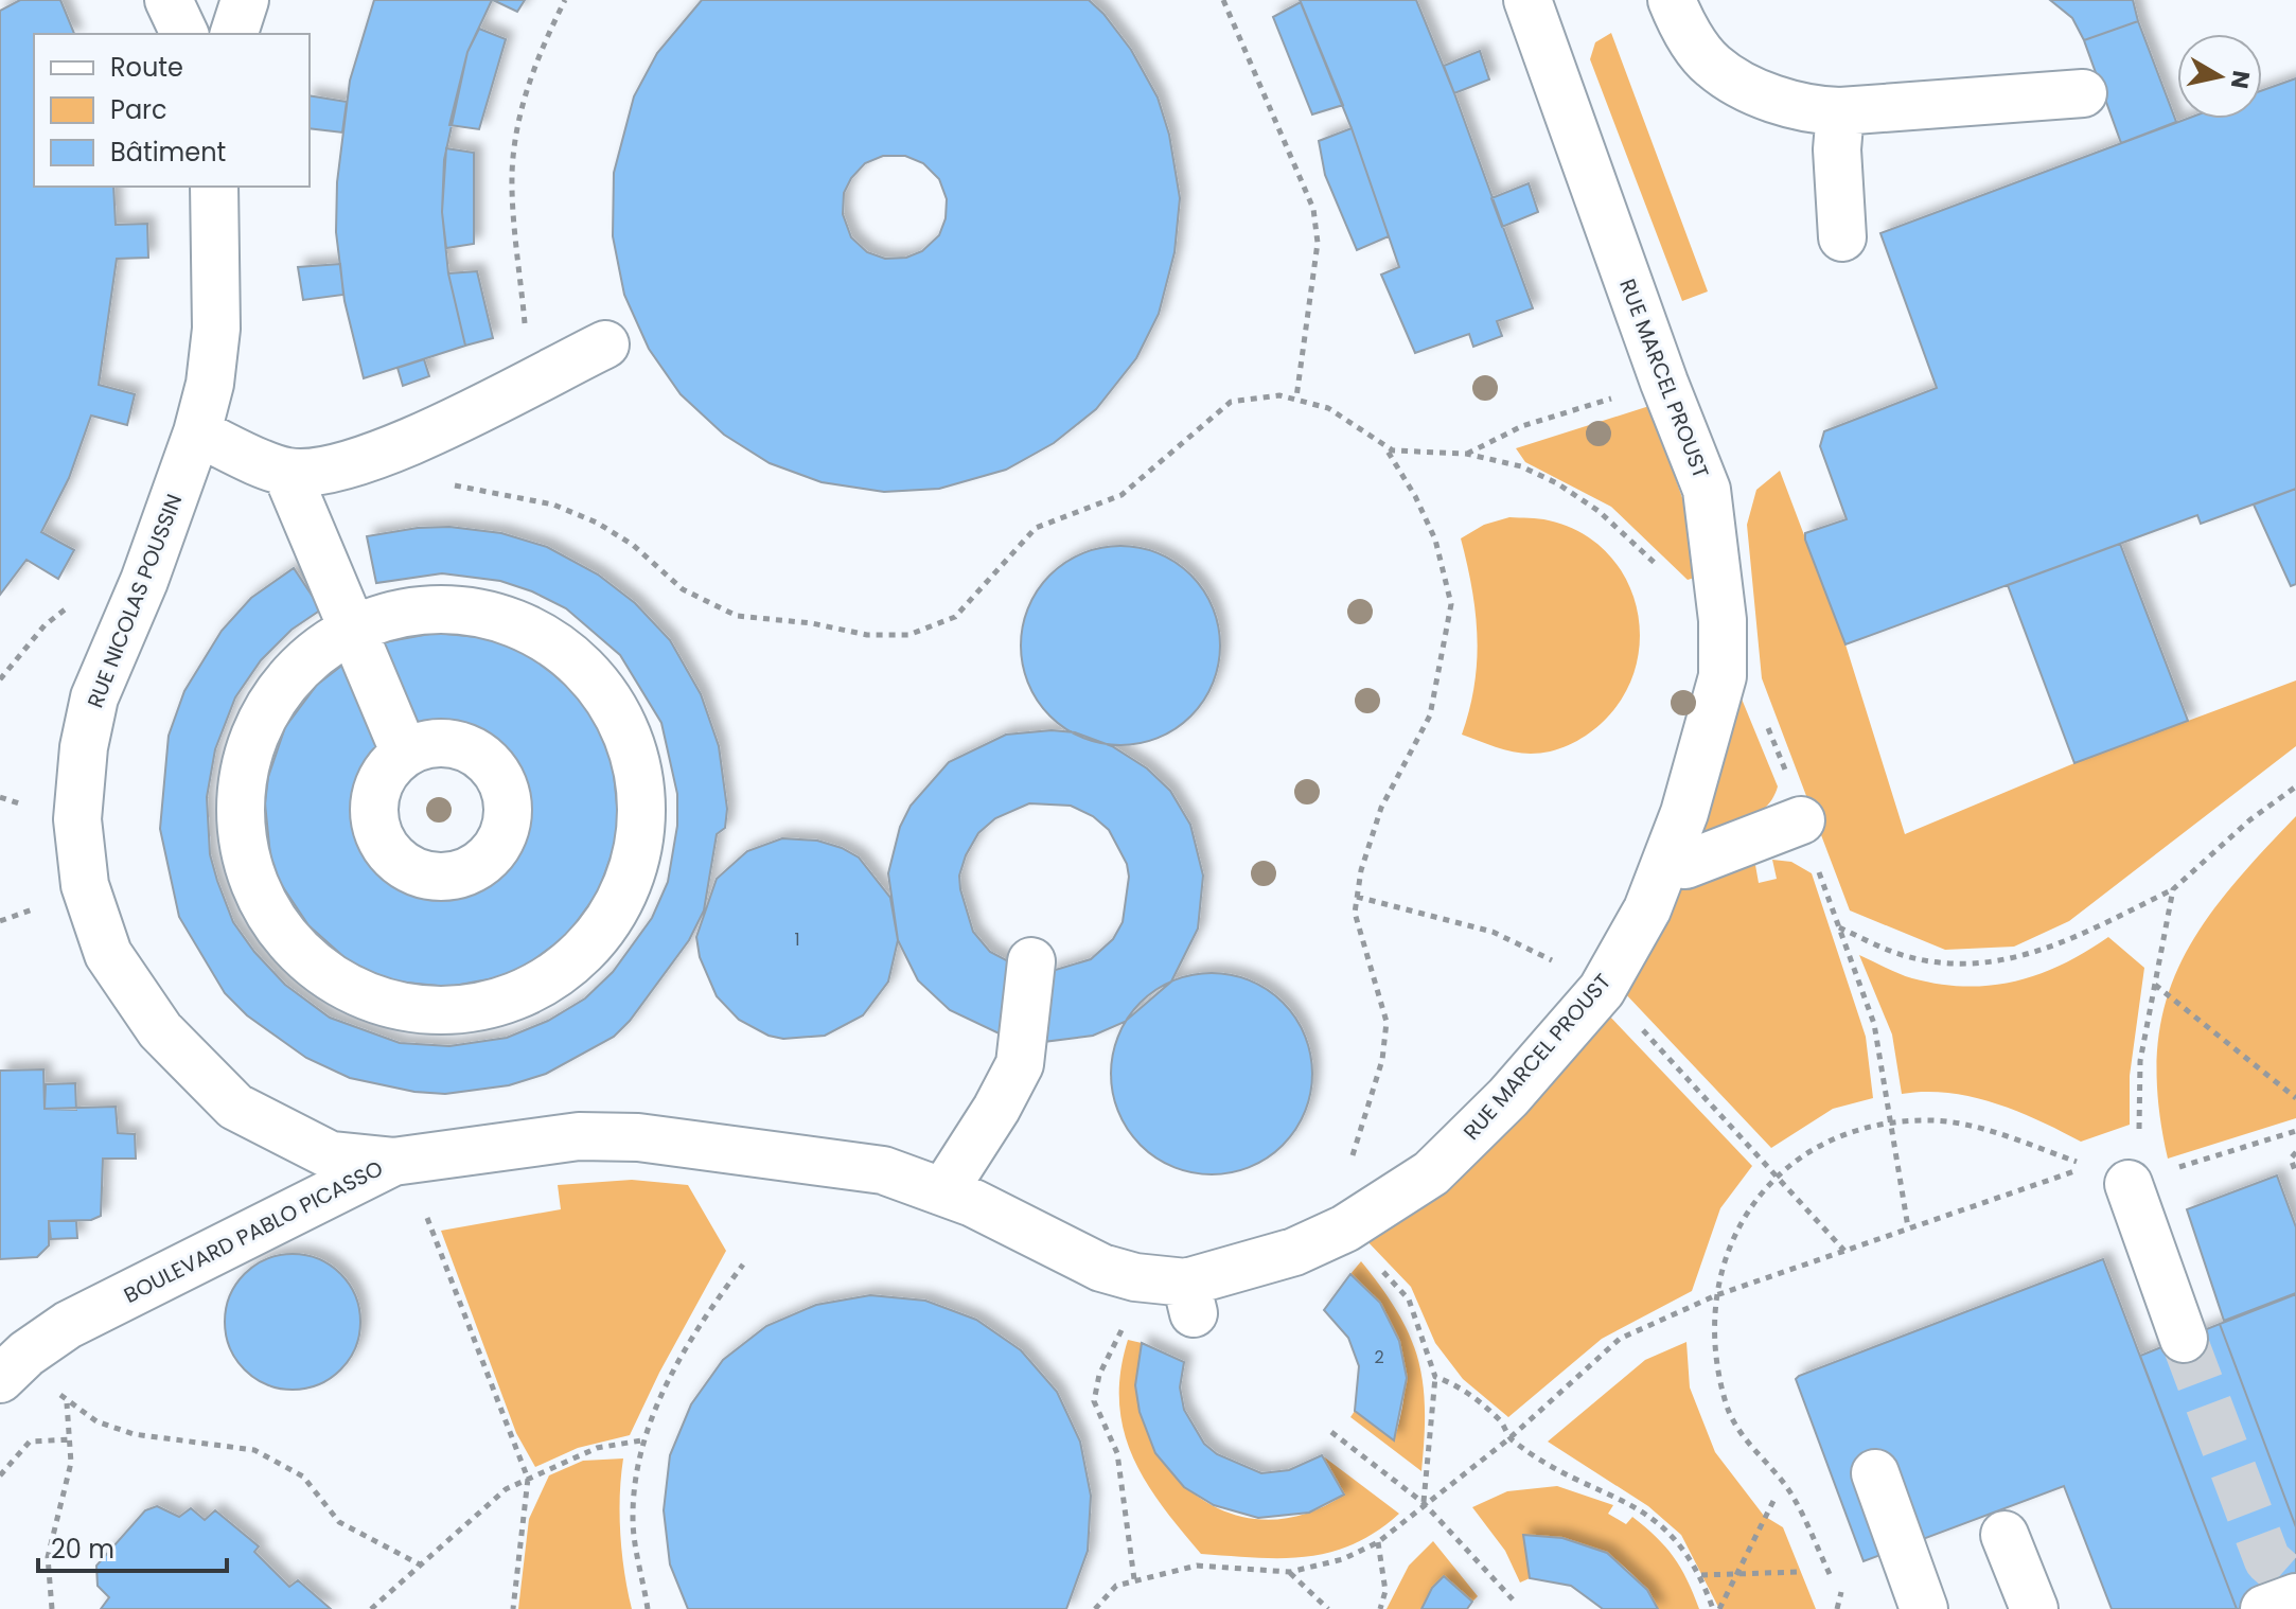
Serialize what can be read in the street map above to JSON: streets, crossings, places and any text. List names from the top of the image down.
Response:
{
  "streets": {
    "street": ["RUE MARCEL PROUST", "RUE NICOLAS POUSSIN", "BOULEVARD PABLO PICASSO"]
  },
  "crossings": [
    ["RUE MARCEL PROUST", "BOULEVARD PABLO PICASSO"],
    ["RUE NICOLAS POUSSIN", "BOULEVARD PABLO PICASSO"]
  ],
  "house_numbers": ["1", "2"],
  "legend": ["Route", "Parc", "Bâtiment"],
  "scale_bar": "20 m",
  "north": "right"
}
